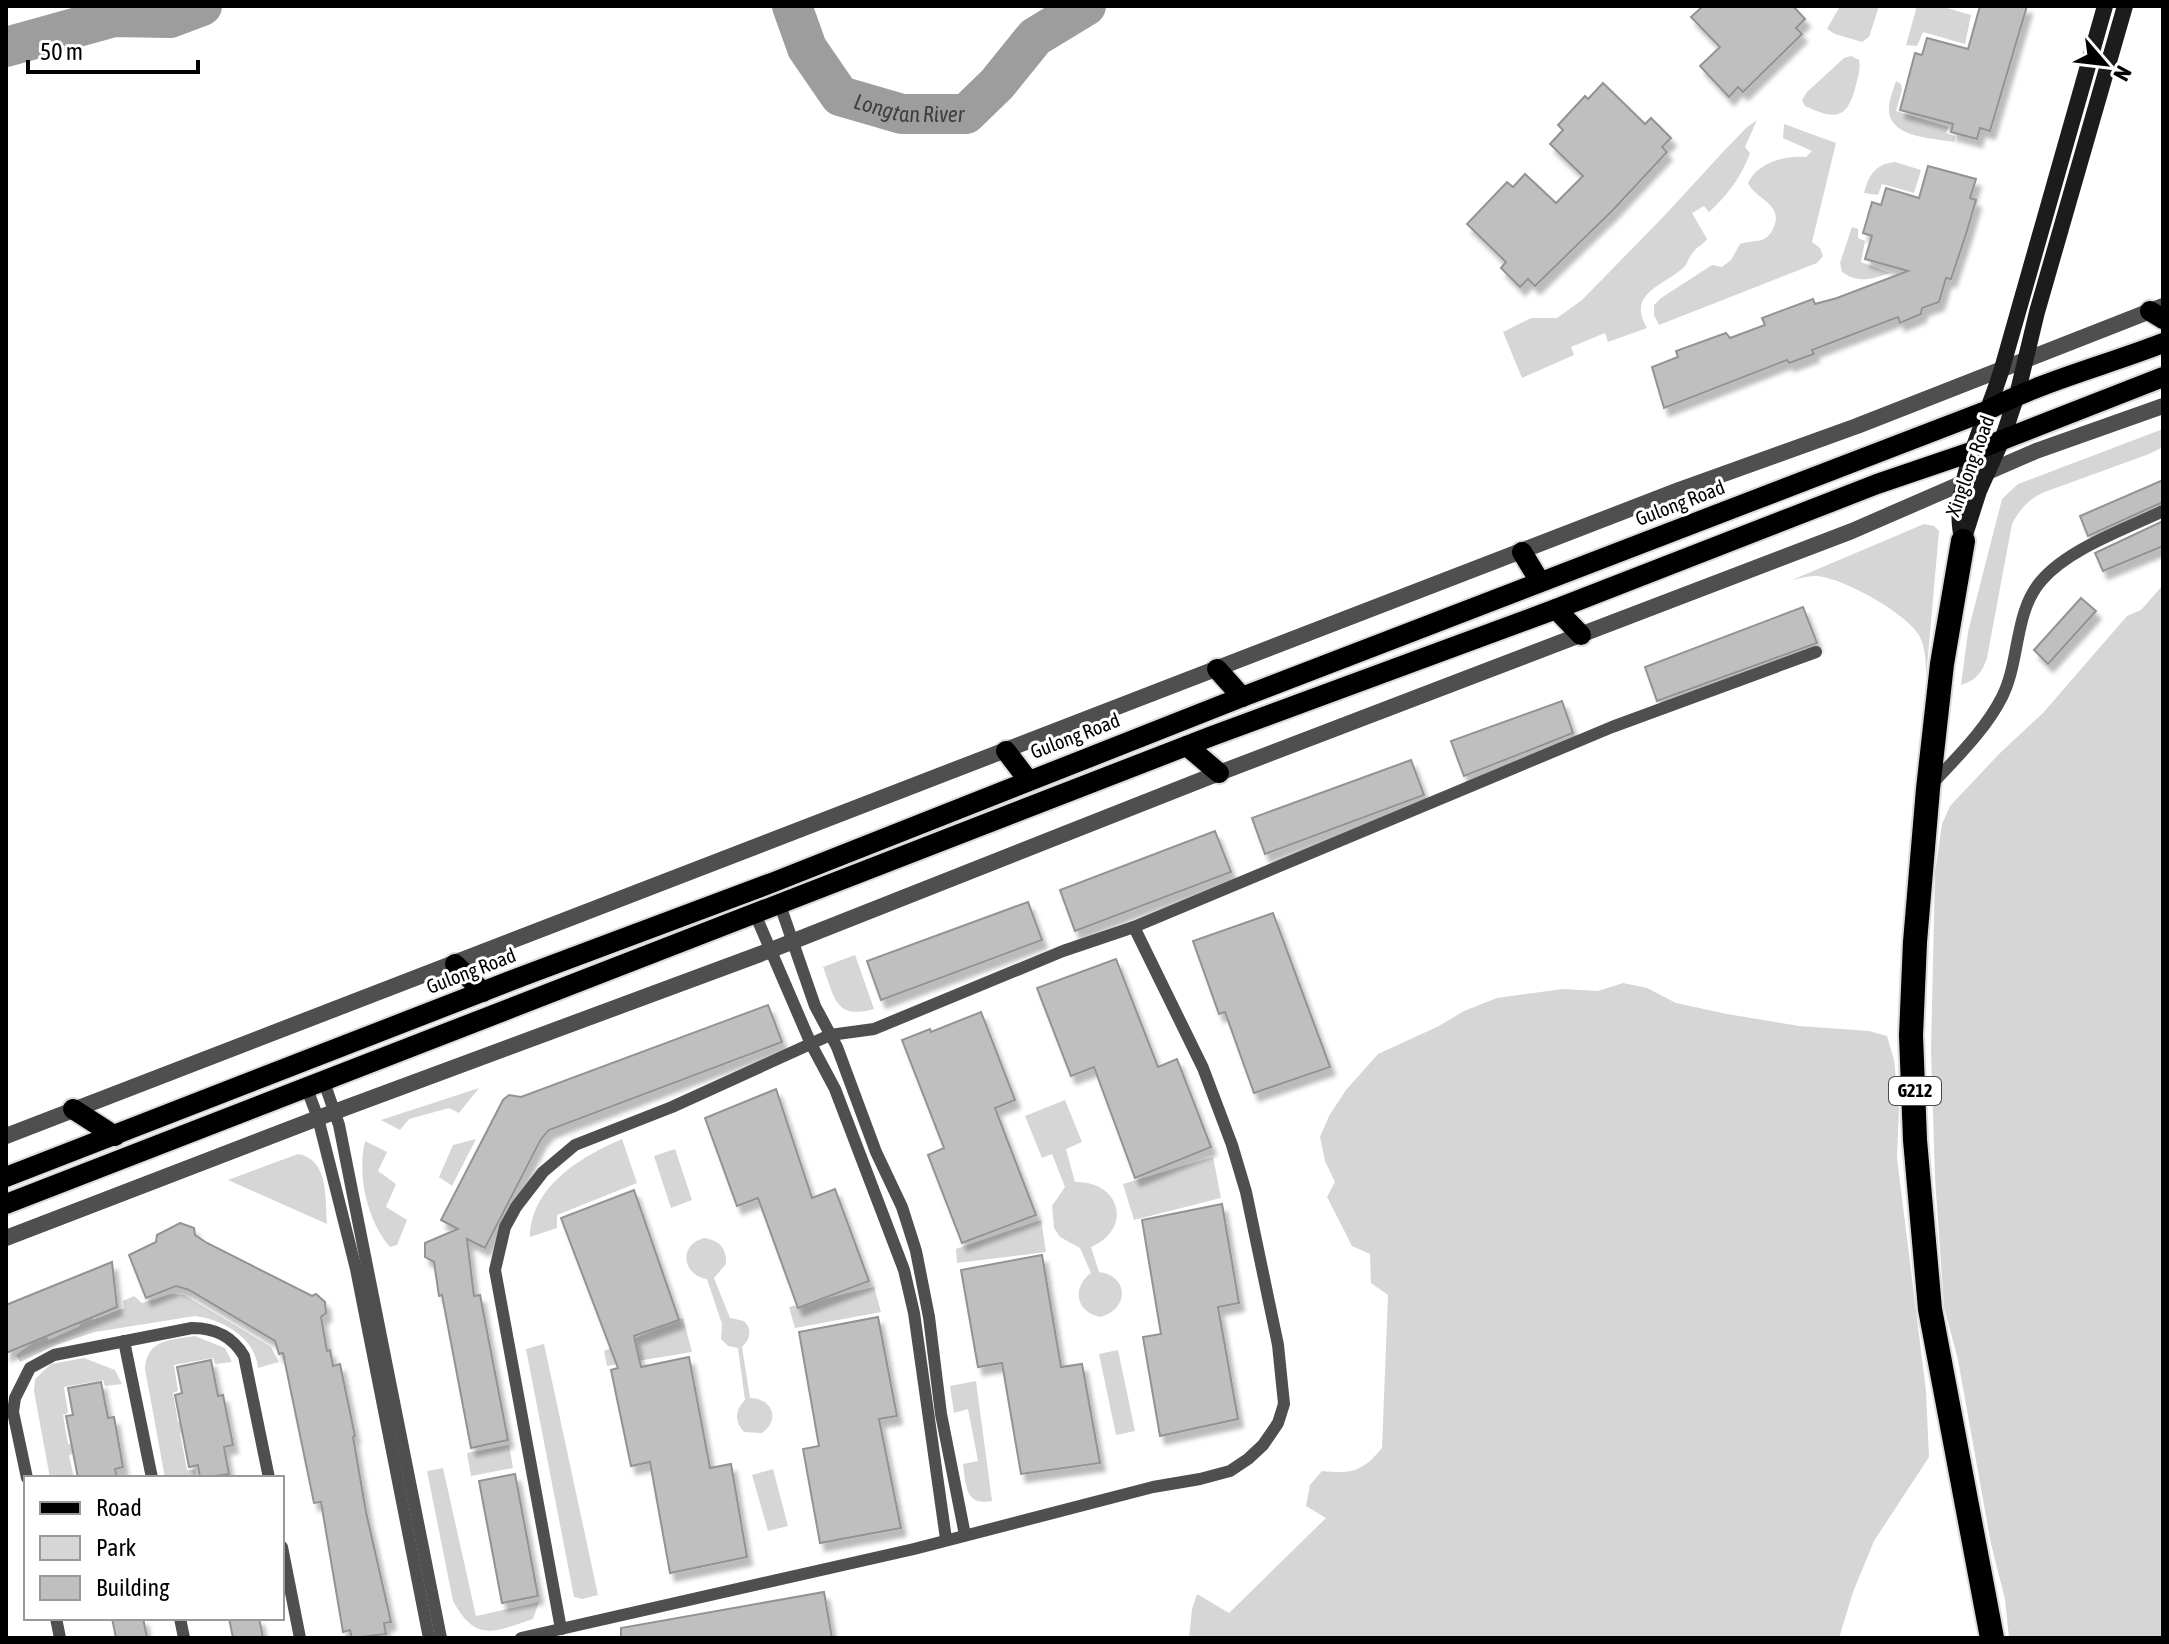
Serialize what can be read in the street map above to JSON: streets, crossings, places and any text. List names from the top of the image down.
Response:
{
  "streets": {
    "highway": ["G212"],
    "main road": ["Xinglong Road", "Gulong Road"]
  },
  "crossings": [
    ["Xinglong Road", "Gulong Road"],
    ["Xinglong Road", "G212"]
  ],
  "water": ["Longtan River"],
  "legend": ["Road", "Park", "Building"],
  "scale_bar": "50 m",
  "north": "bottom right"
}
